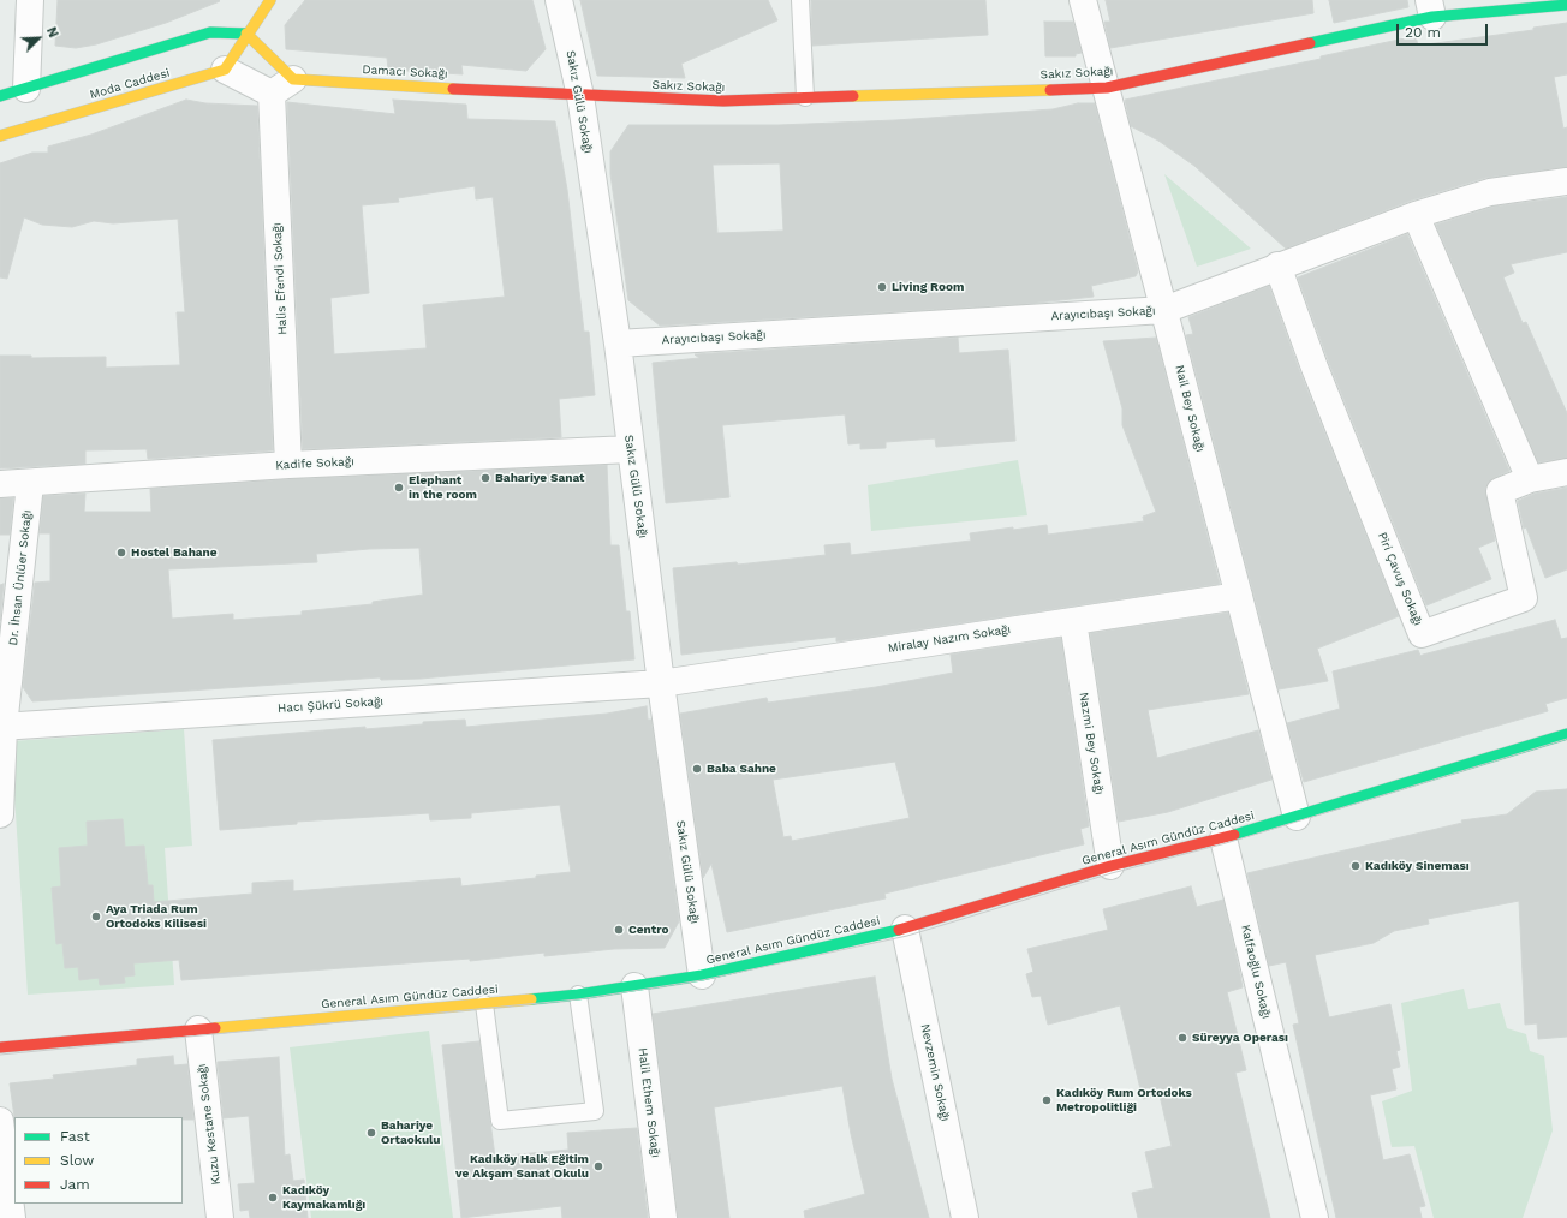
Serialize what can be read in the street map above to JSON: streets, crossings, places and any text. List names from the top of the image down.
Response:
{
  "streets": {
    "street": [
      "Damacı Sokağı",
      "Sakız Sokağı",
      "Moda Caddesi",
      "Sakız Gülü Sokağı",
      "Halis Efendi Sokağı",
      "Arayıcıbaşı Sokağı",
      "Nail Bey Sokağı",
      "Kadife Sokağı",
      "Dr. İhsan Ünlüer Sokağı",
      "Piri Çavuş Sokağı",
      "Miralay Nazım Sokağı",
      "Hacı Şükrü Sokağı",
      "Nazmi Bey Sokağı",
      "General Asım Gündüz Caddesi",
      "Kalfaoğlu Sokağı",
      "Nevzemin Sokağı",
      "Halil Ethem Sokağı",
      "Kuzu Kestane Sokağı"
    ]
  },
  "crossings": [
    ["Damacı Sokağı", "Sakız Sokağı"],
    ["Damacı Sokağı", "Sakız Gülü Sokağı"],
    ["Sakız Sokağı", "Sakız Gülü Sokağı"],
    ["Sakız Sokağı", "Nail Bey Sokağı"],
    ["Sakız Gülü Sokağı", "Arayıcıbaşı Sokağı"],
    ["Sakız Gülü Sokağı", "Kadife Sokağı"],
    ["Sakız Gülü Sokağı", "Miralay Nazım Sokağı"],
    ["Sakız Gülü Sokağı", "Hacı Şükrü Sokağı"],
    ["Sakız Gülü Sokağı", "General Asım Gündüz Caddesi"],
    ["Halis Efendi Sokağı", "Kadife Sokağı"],
    ["Arayıcıbaşı Sokağı", "Nail Bey Sokağı"],
    ["Arayıcıbaşı Sokağı", "Piri Çavuş Sokağı"],
    ["Nail Bey Sokağı", "Miralay Nazım Sokağı"],
    ["Nail Bey Sokağı", "General Asım Gündüz Caddesi"],
    ["Kadife Sokağı", "Dr. İhsan Ünlüer Sokağı"],
    ["Dr. İhsan Ünlüer Sokağı", "Hacı Şükrü Sokağı"],
    ["Miralay Nazım Sokağı", "Hacı Şükrü Sokağı"],
    ["Miralay Nazım Sokağı", "Nazmi Bey Sokağı"],
    ["Nazmi Bey Sokağı", "General Asım Gündüz Caddesi"],
    ["General Asım Gündüz Caddesi", "Kalfaoğlu Sokağı"],
    ["General Asım Gündüz Caddesi", "Nevzemin Sokağı"],
    ["General Asım Gündüz Caddesi", "Halil Ethem Sokağı"],
    ["General Asım Gündüz Caddesi", "Kuzu Kestane Sokağı"]
  ],
  "places": [
    "Living Room",
    "Bahariye Sanat",
    "Elephant in the room",
    "Hostel Bahane",
    "Baba Sahne",
    "Kadıköy Sineması",
    "Aya Triada Rum Ortodoks Kilisesi",
    "Centro",
    "Süreyya Operası",
    "Kadıköy Rum Ortodoks Metropolitliği",
    "Bahariye Ortaokulu",
    "Kadıköy Halk Eğitim ve Akşam Sanat Okulu",
    "Kadıköy Kaymakamlığı"
  ],
  "legend": ["Fast", "Slow", "Jam"],
  "scale_bar": "20 m",
  "north": "top right"
}
